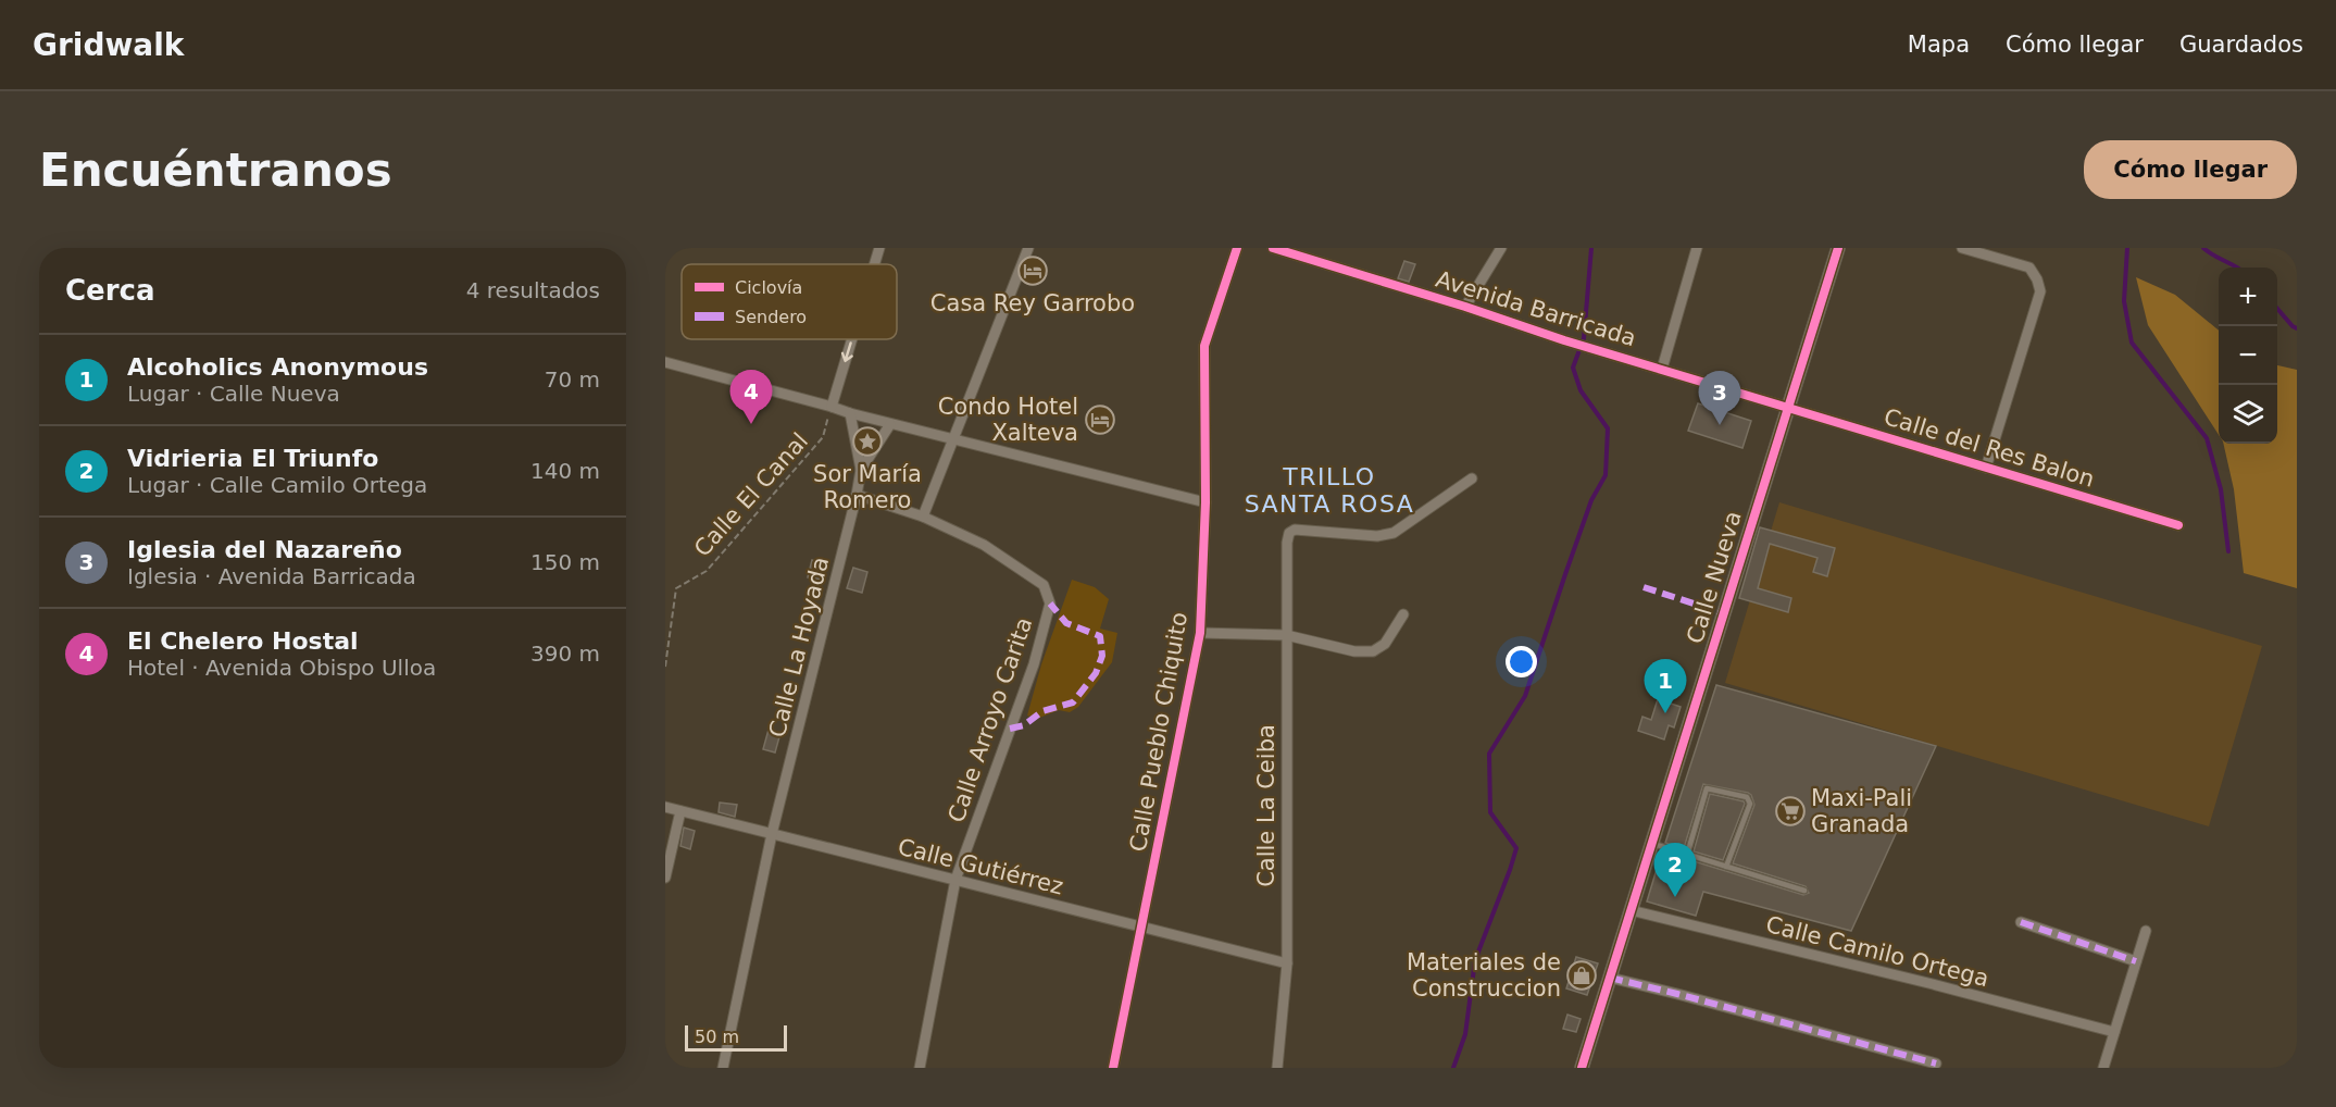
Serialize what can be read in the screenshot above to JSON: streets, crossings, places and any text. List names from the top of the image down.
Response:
{
  "streets": {
    "street": [
      "Avenida Barricada",
      "Calle del Res Balon",
      "Calle Nueva",
      "Calle La Hoyada",
      "Calle Arroyo Carita",
      "Calle Pueblo Chiquito",
      "Calle La Ceiba",
      "Calle Gutiérrez",
      "Calle Camilo Ortega"
    ],
    "path": ["Calle El Canal"]
  },
  "crossings": [
    ["Avenida Barricada", "Calle del Res Balon"],
    ["Avenida Barricada", "Calle Nueva"],
    ["Calle del Res Balon", "Calle Nueva"],
    ["Calle Nueva", "Calle Camilo Ortega"],
    ["Calle La Hoyada", "Calle Arroyo Carita"],
    ["Calle La Hoyada", "Calle Gutiérrez"],
    ["Calle Arroyo Carita", "Calle Gutiérrez"],
    ["Calle Pueblo Chiquito", "Calle Gutiérrez"],
    ["Calle La Ceiba", "Calle Gutiérrez"]
  ],
  "districts": ["TRILLO SANTA ROSA"],
  "places": {
    "hotel": ["Casa Rey Garrobo", "Condo Hotel Xalteva"],
    "place": ["Sor María Romero"],
    "supermarket": ["Maxi-Pali Granada"],
    "shop": ["Materiales de Construccion"]
  },
  "legend": ["Ciclovía", "Sendero"],
  "scale_bar": "50 m",
  "page": {
    "header": "Gridwalk",
    "nav": ["Mapa", "Cómo llegar", "Guardados"],
    "buttons": "Cómo llegar",
    "title": "Encuéntranos",
    "heading": ["Cerca", "4 resultados"],
    "map_buttons": ["+", "−"],
    "list": [
      {
        "mark": "1",
        "name": "Alcoholics Anonymous",
        "note": "Lugar · Calle Nueva",
        "value": "70 m"
      },
      {
        "mark": "2",
        "name": "Vidrieria El Triunfo",
        "note": "Lugar · Calle Camilo Ortega",
        "value": "140 m"
      },
      {
        "mark": "3",
        "name": "Iglesia del Nazareño",
        "note": "Iglesia · Avenida Barricada",
        "value": "150 m"
      },
      {
        "mark": "4",
        "name": "El Chelero Hostal",
        "note": "Hotel · Avenida Obispo Ulloa",
        "value": "390 m"
      }
    ],
    "pins": [
      "4",
      "3",
      "1",
      "2"
    ],
    "scale": "50 m"
  }
}
